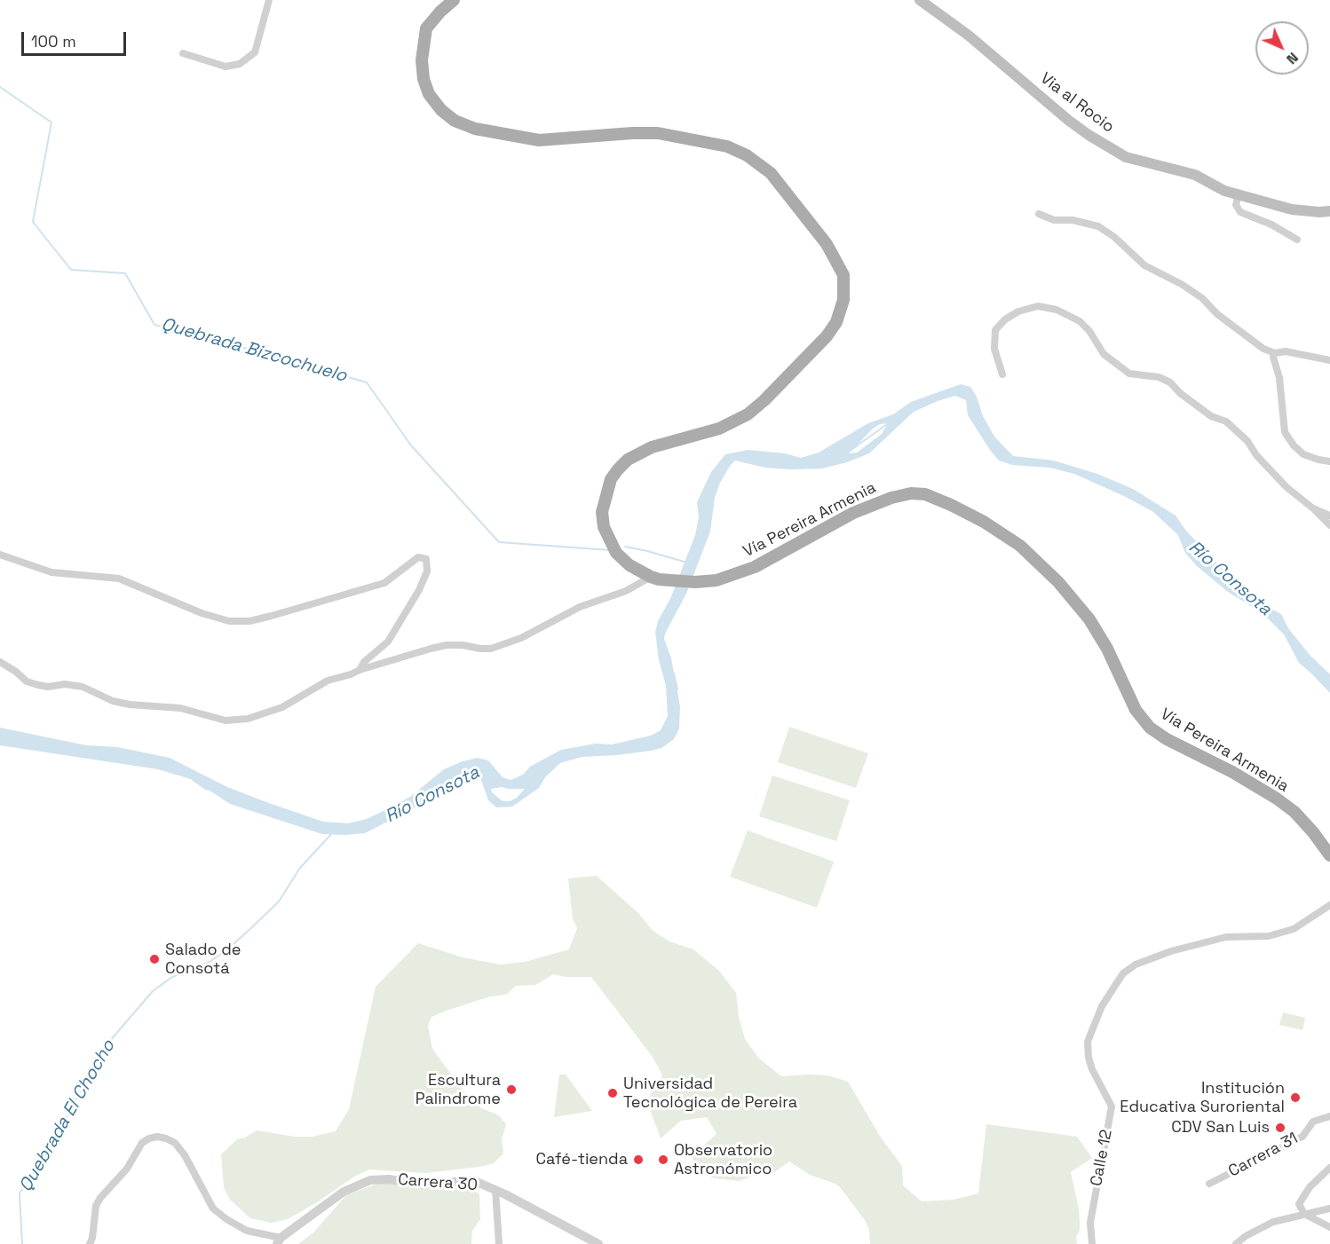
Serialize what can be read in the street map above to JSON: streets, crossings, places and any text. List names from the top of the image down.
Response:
{
  "streets": {
    "main road": ["Via al Rocio", "Vía Pereira Armenia"],
    "street": ["Carrera 31", "Calle 12", "Carrera 30"]
  },
  "water": ["Quebrada Bizcochuelo", "Río Consota", "Quebrada El Chocho"],
  "places": [
    "Salado de Consotá",
    "Escultura Palindrome",
    "Universidad Tecnológica de Pereira",
    "Institución Educativa Suroriental",
    "CDV San Luis",
    "Café-tienda",
    "Observatorio Astronómico"
  ],
  "scale_bar": "100 m",
  "north": "bottom right"
}
